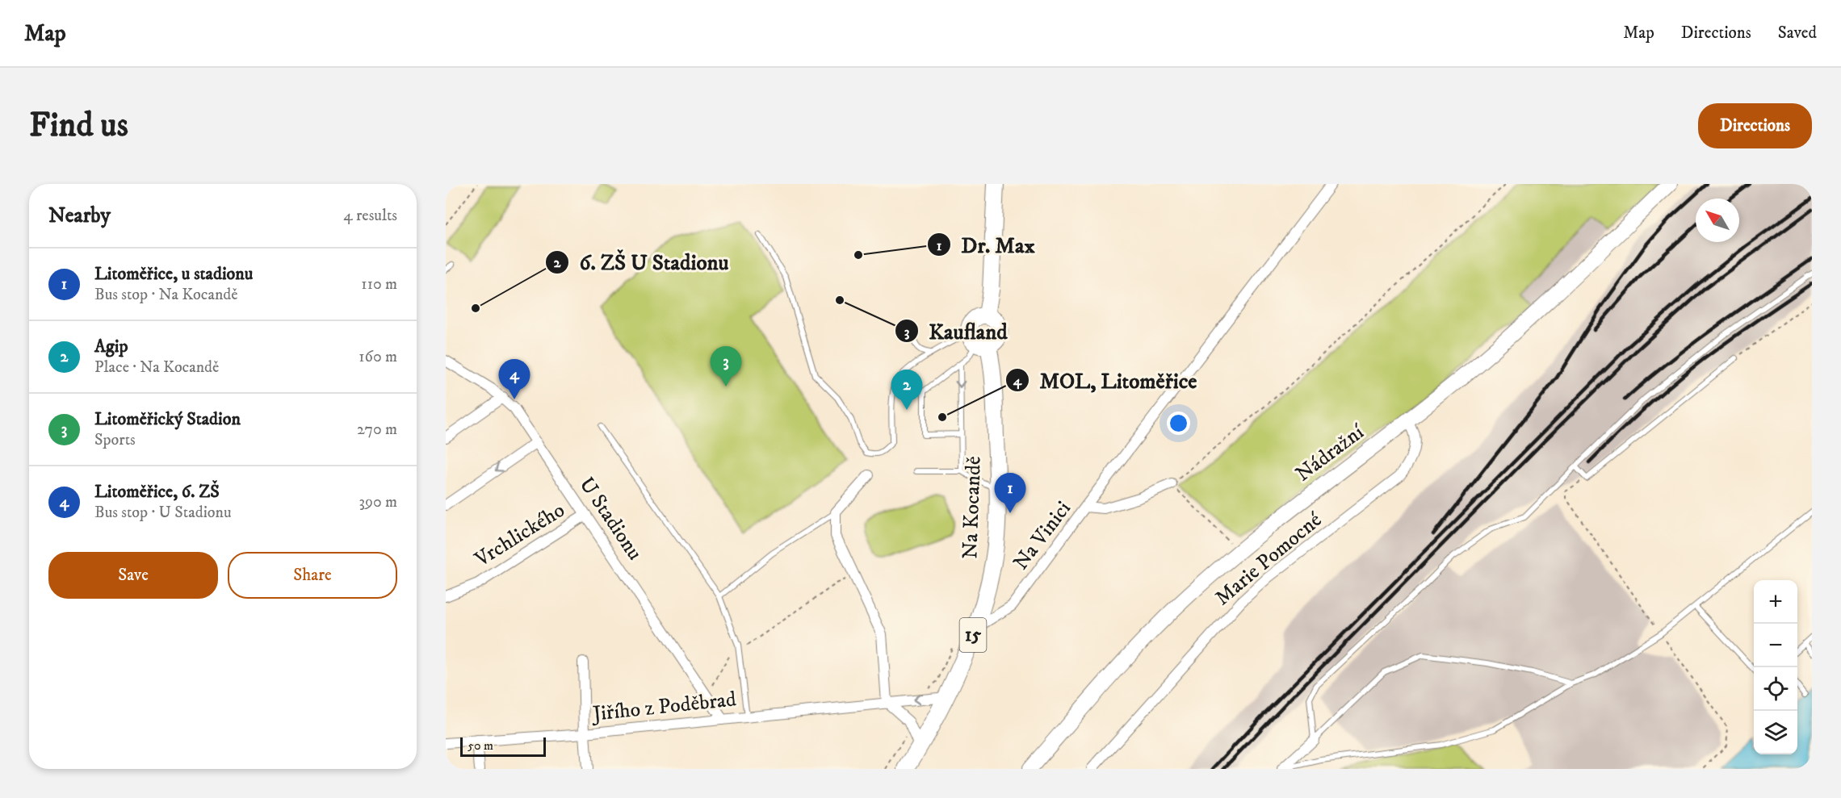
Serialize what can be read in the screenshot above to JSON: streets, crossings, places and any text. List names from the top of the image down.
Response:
{
  "streets": {
    "main road": ["Nádražní", "Na Kocandě", "15"],
    "street": [
      "U Stadionu",
      "Vrchlického",
      "Na Vinici",
      "Marie Pomocné",
      "Jiřího z Poděbrad"
    ]
  },
  "crossings": [
    ["Nádražní", "Marie Pomocné"],
    ["Na Kocandě", "Na Vinici"],
    ["Na Kocandě", "Jiřího z Poděbrad"],
    ["U Stadionu", "Vrchlického"],
    ["U Stadionu", "Jiřího z Poděbrad"]
  ],
  "places": [
    "Dr. Max",
    "Kaufland",
    "6. ZŠ U Stadionu",
    "MOL, Litoměřice"
  ],
  "scale_bar": "50 m",
  "north": "top left",
  "page": {
    "header": "Map",
    "nav": ["Map", "Directions", "Saved"],
    "buttons": [
      "Directions",
      ["Save", "Share"]
    ],
    "title": "Find us",
    "heading": ["Nearby", "4 results"],
    "list": [
      {
        "mark": "1",
        "name": "Litoměřice, u stadionu",
        "note": "Bus stop · Na Kocandě",
        "value": "110 m"
      },
      {
        "mark": "2",
        "name": "Agip",
        "note": "Place · Na Kocandě",
        "value": "160 m"
      },
      {
        "mark": "3",
        "name": "Litoměřický Stadion",
        "note": "Sports",
        "value": "270 m"
      },
      {
        "mark": "4",
        "name": "Litoměřice, 6. ZŠ",
        "note": "Bus stop · U Stadionu",
        "value": "390 m"
      }
    ],
    "pins": [
      "3",
      "4",
      "2",
      "1"
    ],
    "map_buttons": ["+", "−"],
    "scale": "50 m"
  }
}
